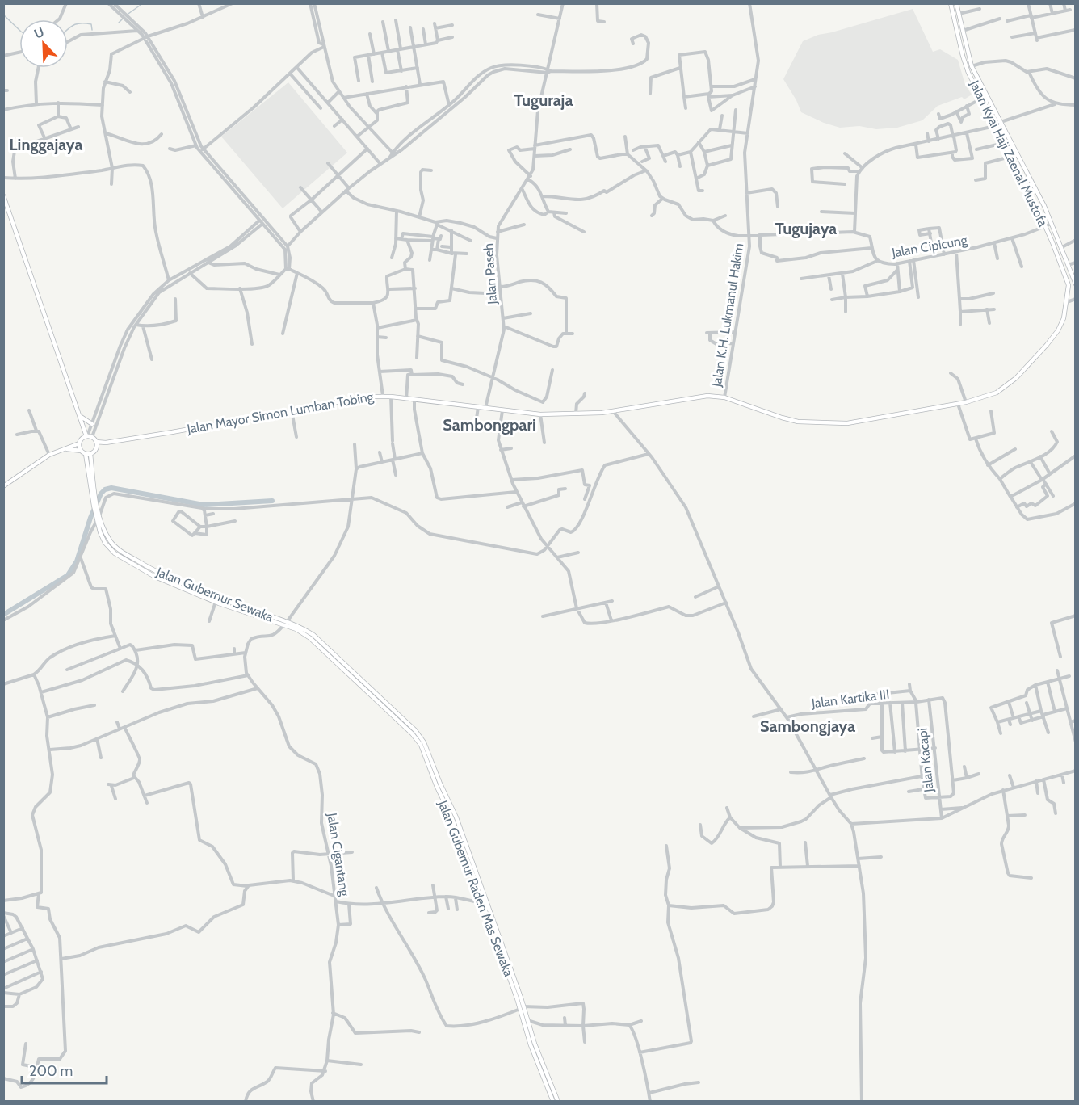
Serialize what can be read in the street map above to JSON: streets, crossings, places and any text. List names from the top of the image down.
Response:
{
  "streets": {
    "main road": [
      "Jalan Kyai Haji Zaenal Mustofa",
      "Jalan Mayor Simon Lumban Tobing",
      "Jalan Gubernur Sewaka",
      "Jalan Gubernur Raden Mas Sewaka"
    ],
    "street": [
      "Jalan Cipicung",
      "Jalan Paseh",
      "Jalan K.H. Lukmanul Hakim",
      "Jalan Kartika III",
      "Jalan Kacapi",
      "Jalan Cigantang"
    ]
  },
  "crossings": [
    ["Jalan Kyai Haji Zaenal Mustofa", "Jalan Cipicung"],
    ["Jalan Kyai Haji Zaenal Mustofa", "Jalan Mayor Simon Lumban Tobing"],
    ["Jalan Paseh", "Jalan Mayor Simon Lumban Tobing"],
    ["Jalan K.H. Lukmanul Hakim", "Jalan Mayor Simon Lumban Tobing"],
    ["Jalan Gubernur Sewaka", "Jalan Gubernur Raden Mas Sewaka"],
    ["Jalan Kartika III", "Jalan Kacapi"]
  ],
  "districts": [
    "Tuguraja",
    "Linggajaya",
    "Tugujaya",
    "Sambongpari",
    "Sambongjaya"
  ],
  "scale_bar": "200 m",
  "north": "top left"
}
